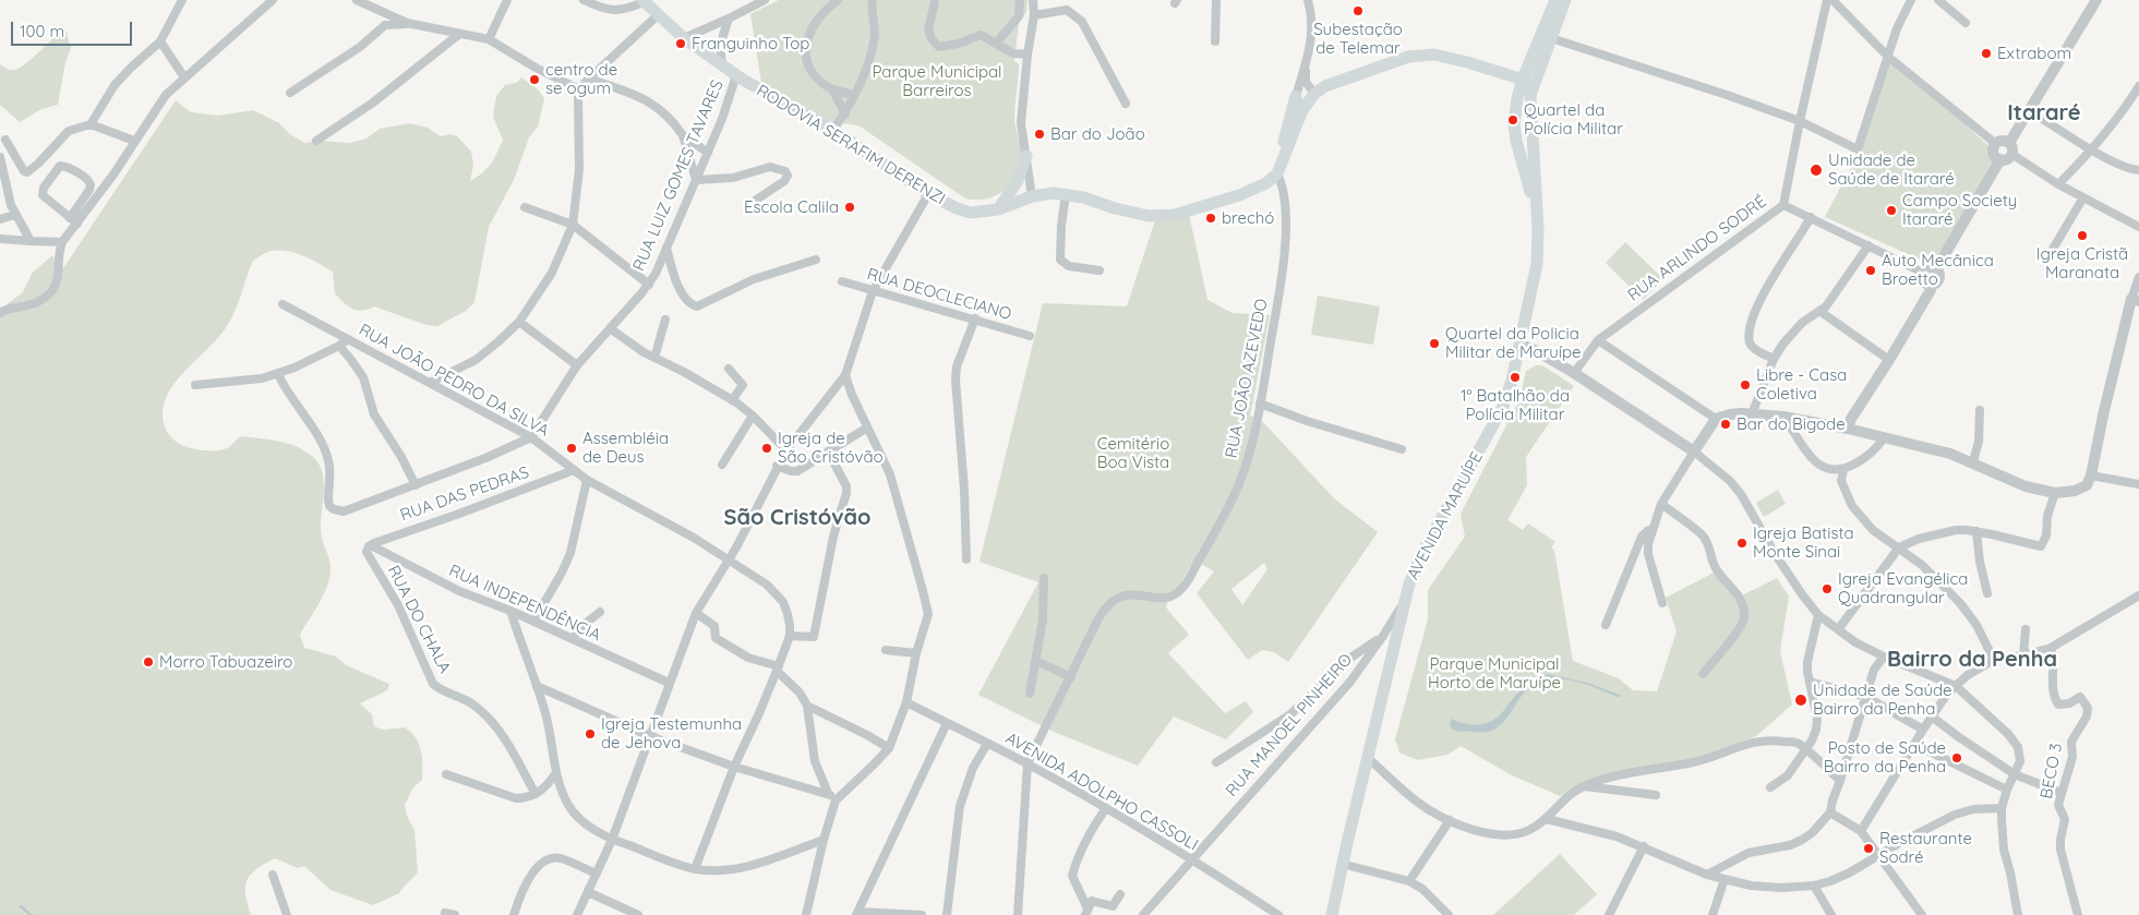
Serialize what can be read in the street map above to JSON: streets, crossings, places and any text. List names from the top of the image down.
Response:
{
  "streets": {
    "main road": ["RODOVIA SERAFIM DERENZI", "AVENIDA MARUÍPE"],
    "street": [
      "RUA LUIZ GOMES TAVARES",
      "RUA ARLINDO SODRÉ",
      "RUA DEOCLECIANO",
      "RUA JOÃO AZEVEDO",
      "RUA JOÃO PEDRO DA SILVA",
      "RUA DAS PEDRAS",
      "RUA INDEPENDÊNCIA",
      "RUA DO CHALA",
      "RUA MANOEL PINHEIRO",
      "BECO 3",
      "AVENIDA ADOLPHO CASSOLI"
    ]
  },
  "crossings": [
    ["RODOVIA SERAFIM DERENZI", "RUA LUIZ GOMES TAVARES"],
    ["RODOVIA SERAFIM DERENZI", "RUA JOÃO AZEVEDO"],
    ["RUA LUIZ GOMES TAVARES", "RUA JOÃO PEDRO DA SILVA"],
    ["RUA JOÃO PEDRO DA SILVA", "RUA DAS PEDRAS"],
    ["RUA DAS PEDRAS", "RUA INDEPENDÊNCIA"],
    ["RUA DAS PEDRAS", "RUA DO CHALA"],
    ["AVENIDA MARUÍPE", "RUA MANOEL PINHEIRO"],
    ["RUA INDEPENDÊNCIA", "RUA DO CHALA"],
    ["RUA MANOEL PINHEIRO", "AVENIDA ADOLPHO CASSOLI"]
  ],
  "districts": ["Itararé", "São Cristóvão", "Bairro da Penha"],
  "parks": ["Parque Municipal Barreiros", "Cemitério Boa Vista", "Parque Municipal Horto de Maruípe"],
  "places": [
    "Subestação de Telemar",
    "Franguinho Top",
    "Extrabom",
    "centro de se ogum",
    "Quartel da Polícia Militar",
    "Bar do João",
    "Unidade de Saúde de Itararé",
    "Escola Calila",
    "Campo Society Itararé",
    "brechó",
    "Igreja Cristã Maranata",
    "Auto Mecânica Broetto",
    "Quartel da Policia Militar de Maruípe",
    "1° Batalhão da Polícia Militar",
    "Libre - Casa Coletiva",
    "Bar do Bigode",
    "Assembléia de Deus",
    "Igreja de São Cristóvão",
    "Igreja Batista Monte Sinai",
    "Igreja Evangélica Quadrangular",
    "Morro Tabuazeiro",
    "Unidade de Saúde Bairro da Penha",
    "Igreja Testemunha de Jehova",
    "Posto de Saúde Bairro da Penha",
    "Restaurante Sodré"
  ],
  "scale_bar": "100 m"
}
